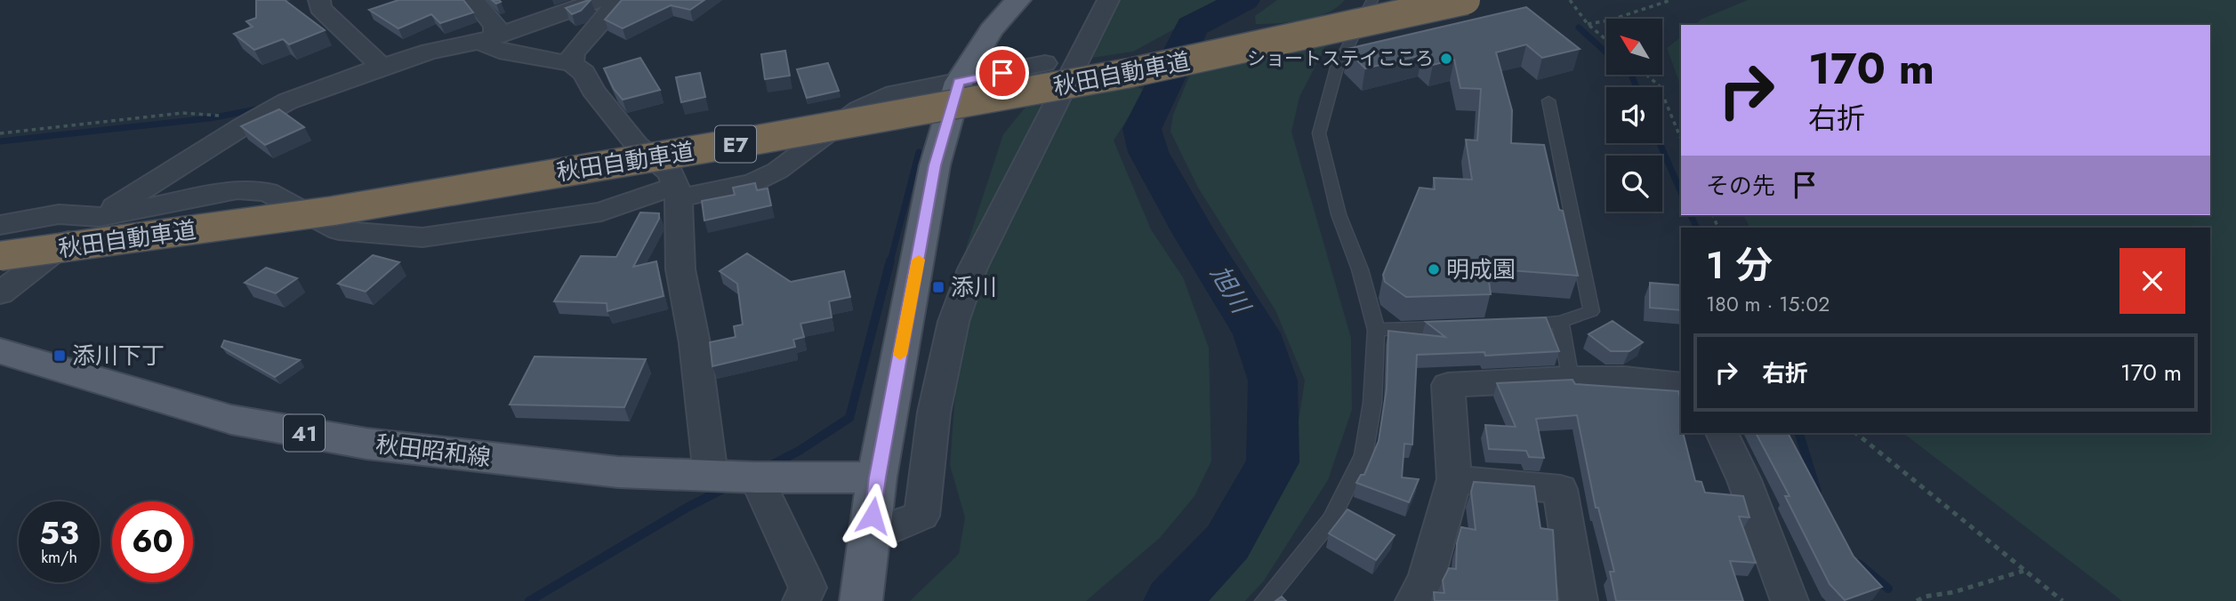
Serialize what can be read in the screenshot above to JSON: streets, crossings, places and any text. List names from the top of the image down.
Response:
{
  "streets": {
    "highway": ["秋田自動車道", "E7"],
    "main road": ["41", "秋田昭和線"]
  },
  "water": ["旭川"],
  "places": {
    "other": ["ショートステイこころ", "明成園"],
    "transit": ["添川", "添川下丁"]
  },
  "north": "top left",
  "page": {
    "turn": ["170 m", "右折"],
    "then": "その先",
    "heading": ["1 分", "180 m · 15:02"],
    "list": [
      {
        "name": "右折",
        "value": "170 m"
      }
    ],
    "speed": "53 km/h",
    "limit": "60"
  }
}
